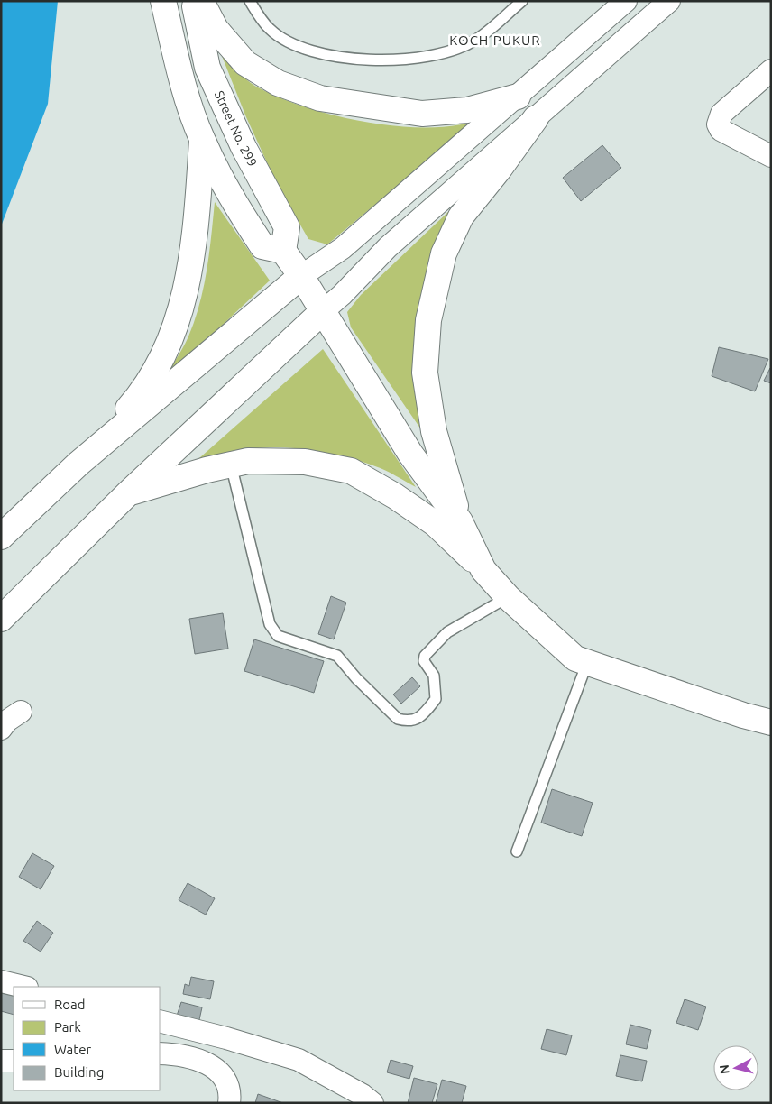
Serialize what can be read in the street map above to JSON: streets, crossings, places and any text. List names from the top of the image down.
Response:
{
  "streets": {
    "street": ["Street No. 299"]
  },
  "districts": ["KOCH PUKUR"],
  "legend": [
    "Road",
    "Park",
    "Water",
    "Building"
  ],
  "north": "left"
}
